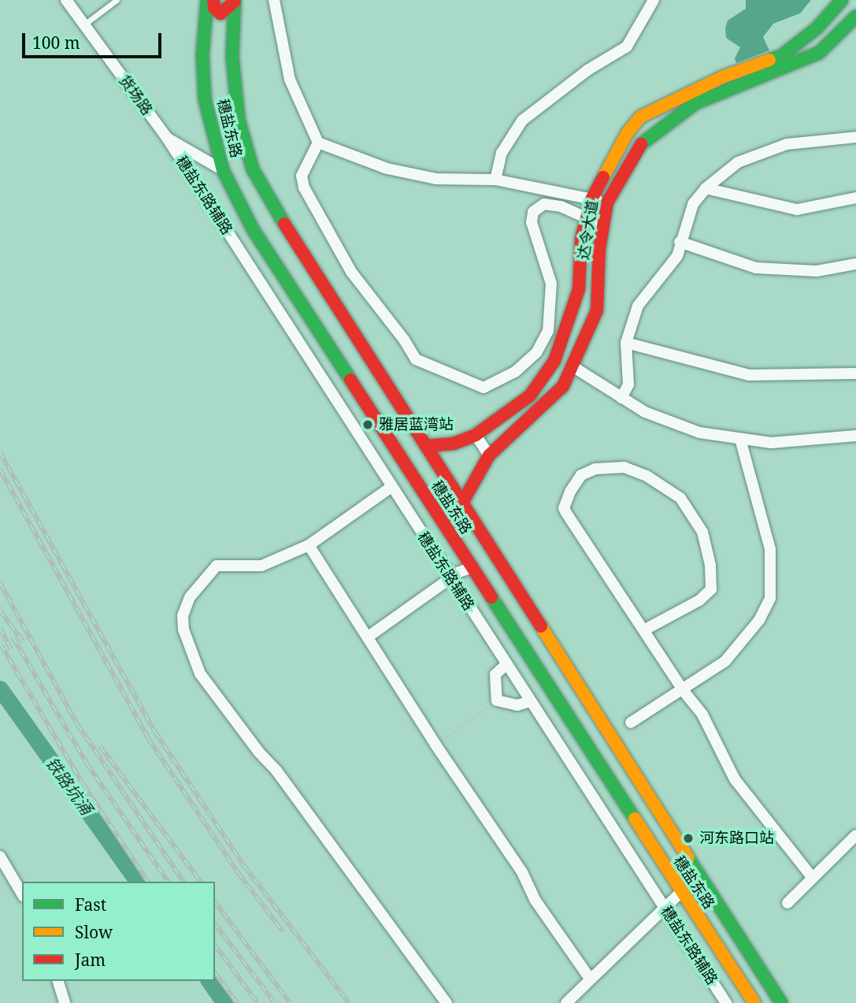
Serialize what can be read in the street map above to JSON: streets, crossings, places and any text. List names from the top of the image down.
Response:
{
  "streets": {
    "main road": ["穗盐东路", "达令大道"],
    "street": ["货场路", "穗盐东路辅路"]
  },
  "crossings": [
    ["货场路", "穗盐东路"],
    ["货场路", "穗盐东路辅路"],
    ["穗盐东路", "达令大道"]
  ],
  "water": ["铁路坑涌"],
  "places": ["雅居蓝湾站", "河东路口站"],
  "legend": ["Fast", "Slow", "Jam"],
  "scale_bar": "100 m"
}
